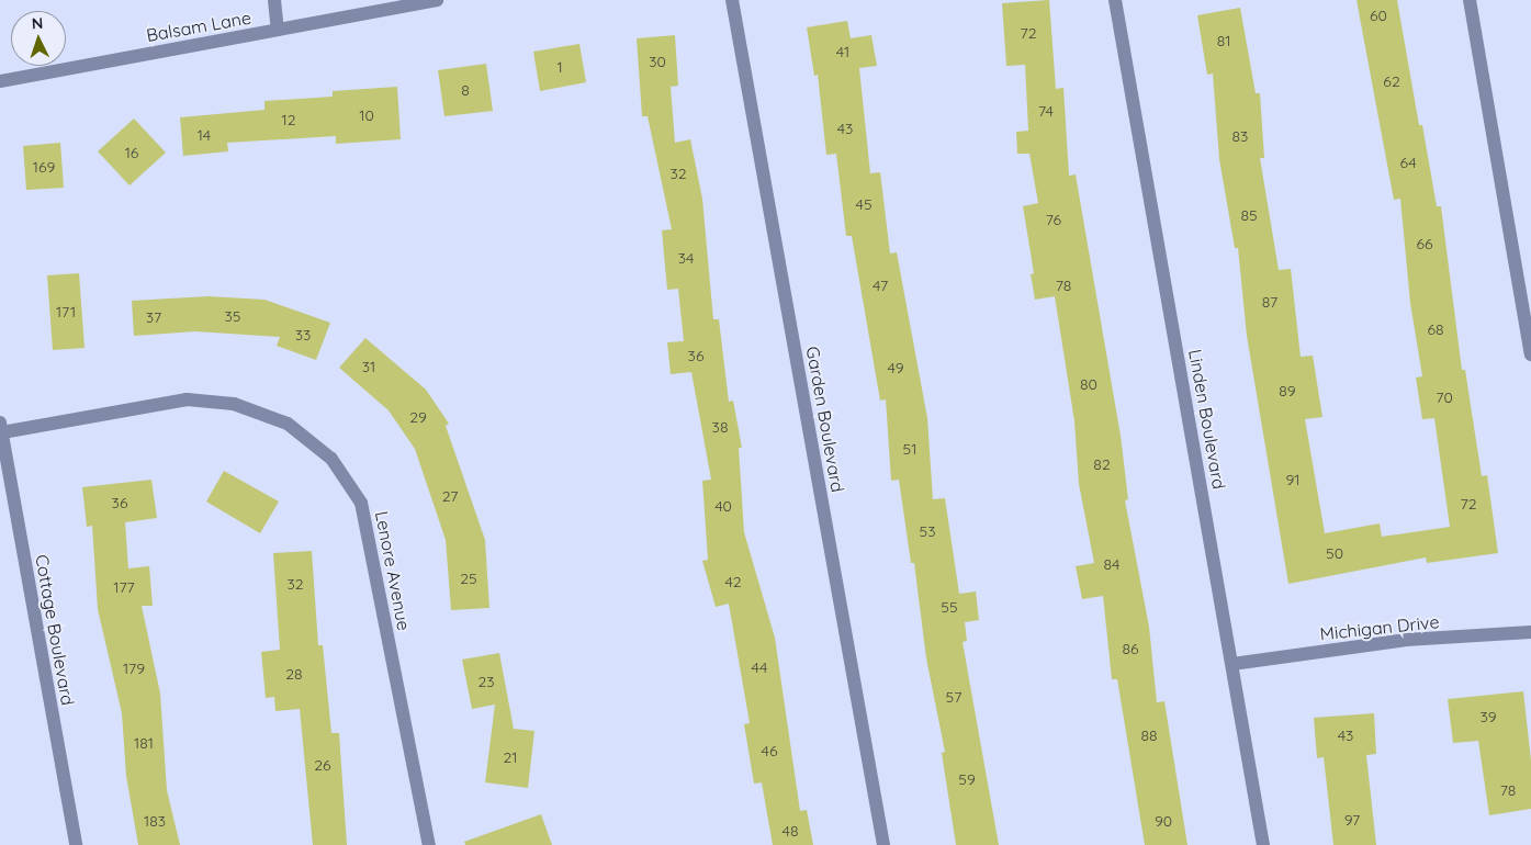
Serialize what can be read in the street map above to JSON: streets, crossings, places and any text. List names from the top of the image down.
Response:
{
  "streets": {
    "street": [
      "Balsam Lane",
      "Garden Boulevard",
      "Linden Boulevard",
      "Lenore Avenue",
      "Michigan Drive",
      "Cottage Boulevard"
    ]
  },
  "crossings": [
    ["Linden Boulevard", "Michigan Drive"],
    ["Lenore Avenue", "Cottage Boulevard"]
  ],
  "house_numbers": [
    "60",
    "72",
    "81",
    "41",
    "30",
    "1",
    "62",
    "8",
    "74",
    "10",
    "12",
    "43",
    "14",
    "83",
    "16",
    "64",
    "169",
    "32",
    "45",
    "85",
    "76",
    "66",
    "34",
    "47",
    "78",
    "87",
    "171",
    "35",
    "37",
    "68",
    "33",
    "36",
    "31",
    "49",
    "80",
    "89",
    "70",
    "29",
    "38",
    "51",
    "82",
    "91",
    "27",
    "36",
    "72",
    "40",
    "53",
    "50",
    "84",
    "25",
    "42",
    "32",
    "177",
    "55",
    "86",
    "44",
    "179",
    "28",
    "23",
    "57",
    "39",
    "88",
    "43",
    "181",
    "46",
    "21",
    "26",
    "59",
    "78",
    "97",
    "183",
    "90",
    "48"
  ],
  "north": "top"
}
